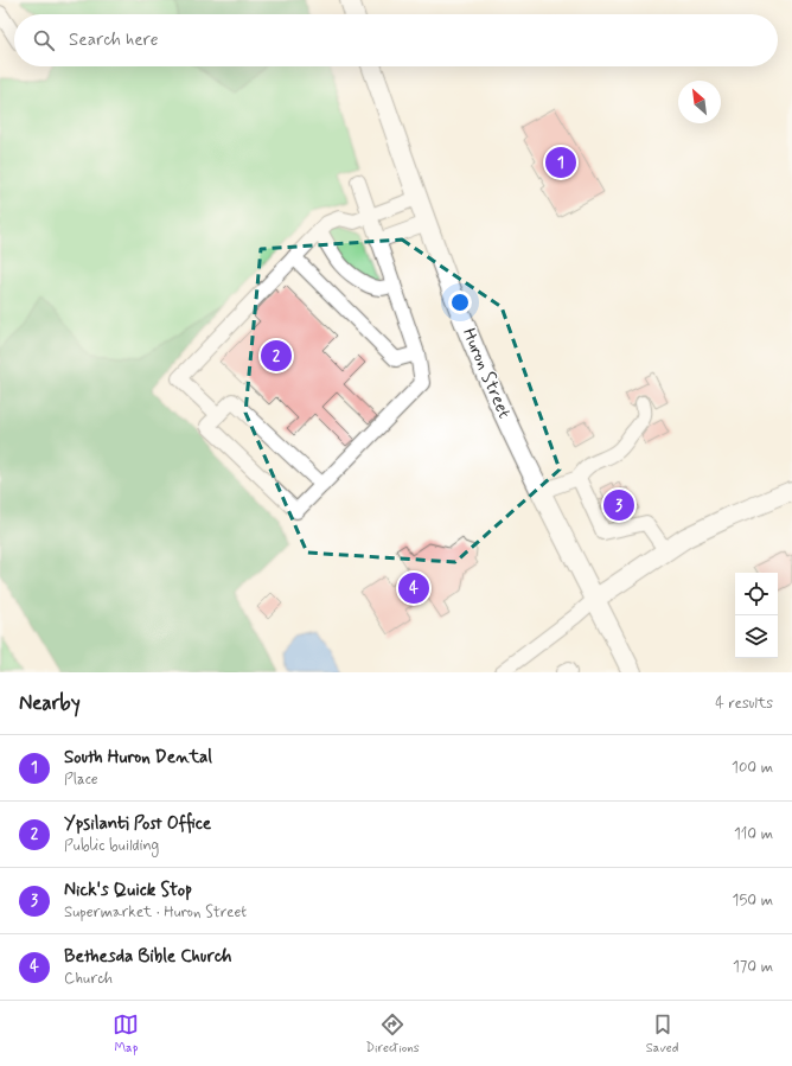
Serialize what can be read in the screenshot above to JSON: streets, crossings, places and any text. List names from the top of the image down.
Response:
{
  "streets": {
    "main road": ["Huron Street"]
  },
  "north": "top left",
  "page": {
    "search": "Search here",
    "pins": [
      "1",
      "2",
      "3",
      "4"
    ],
    "heading": ["Nearby", "4 results"],
    "list": [
      {
        "mark": "1",
        "name": "South Huron Dental",
        "note": "Place",
        "value": "100 m"
      },
      {
        "mark": "2",
        "name": "Ypsilanti Post Office",
        "note": "Public building",
        "value": "110 m"
      },
      {
        "mark": "3",
        "name": "Nick's Quick Stop",
        "note": "Supermarket · Huron Street",
        "value": "150 m"
      },
      {
        "mark": "4",
        "name": "Bethesda Bible Church",
        "note": "Church",
        "value": "170 m"
      }
    ],
    "nav": ["Map", "Directions", "Saved"]
  }
}
